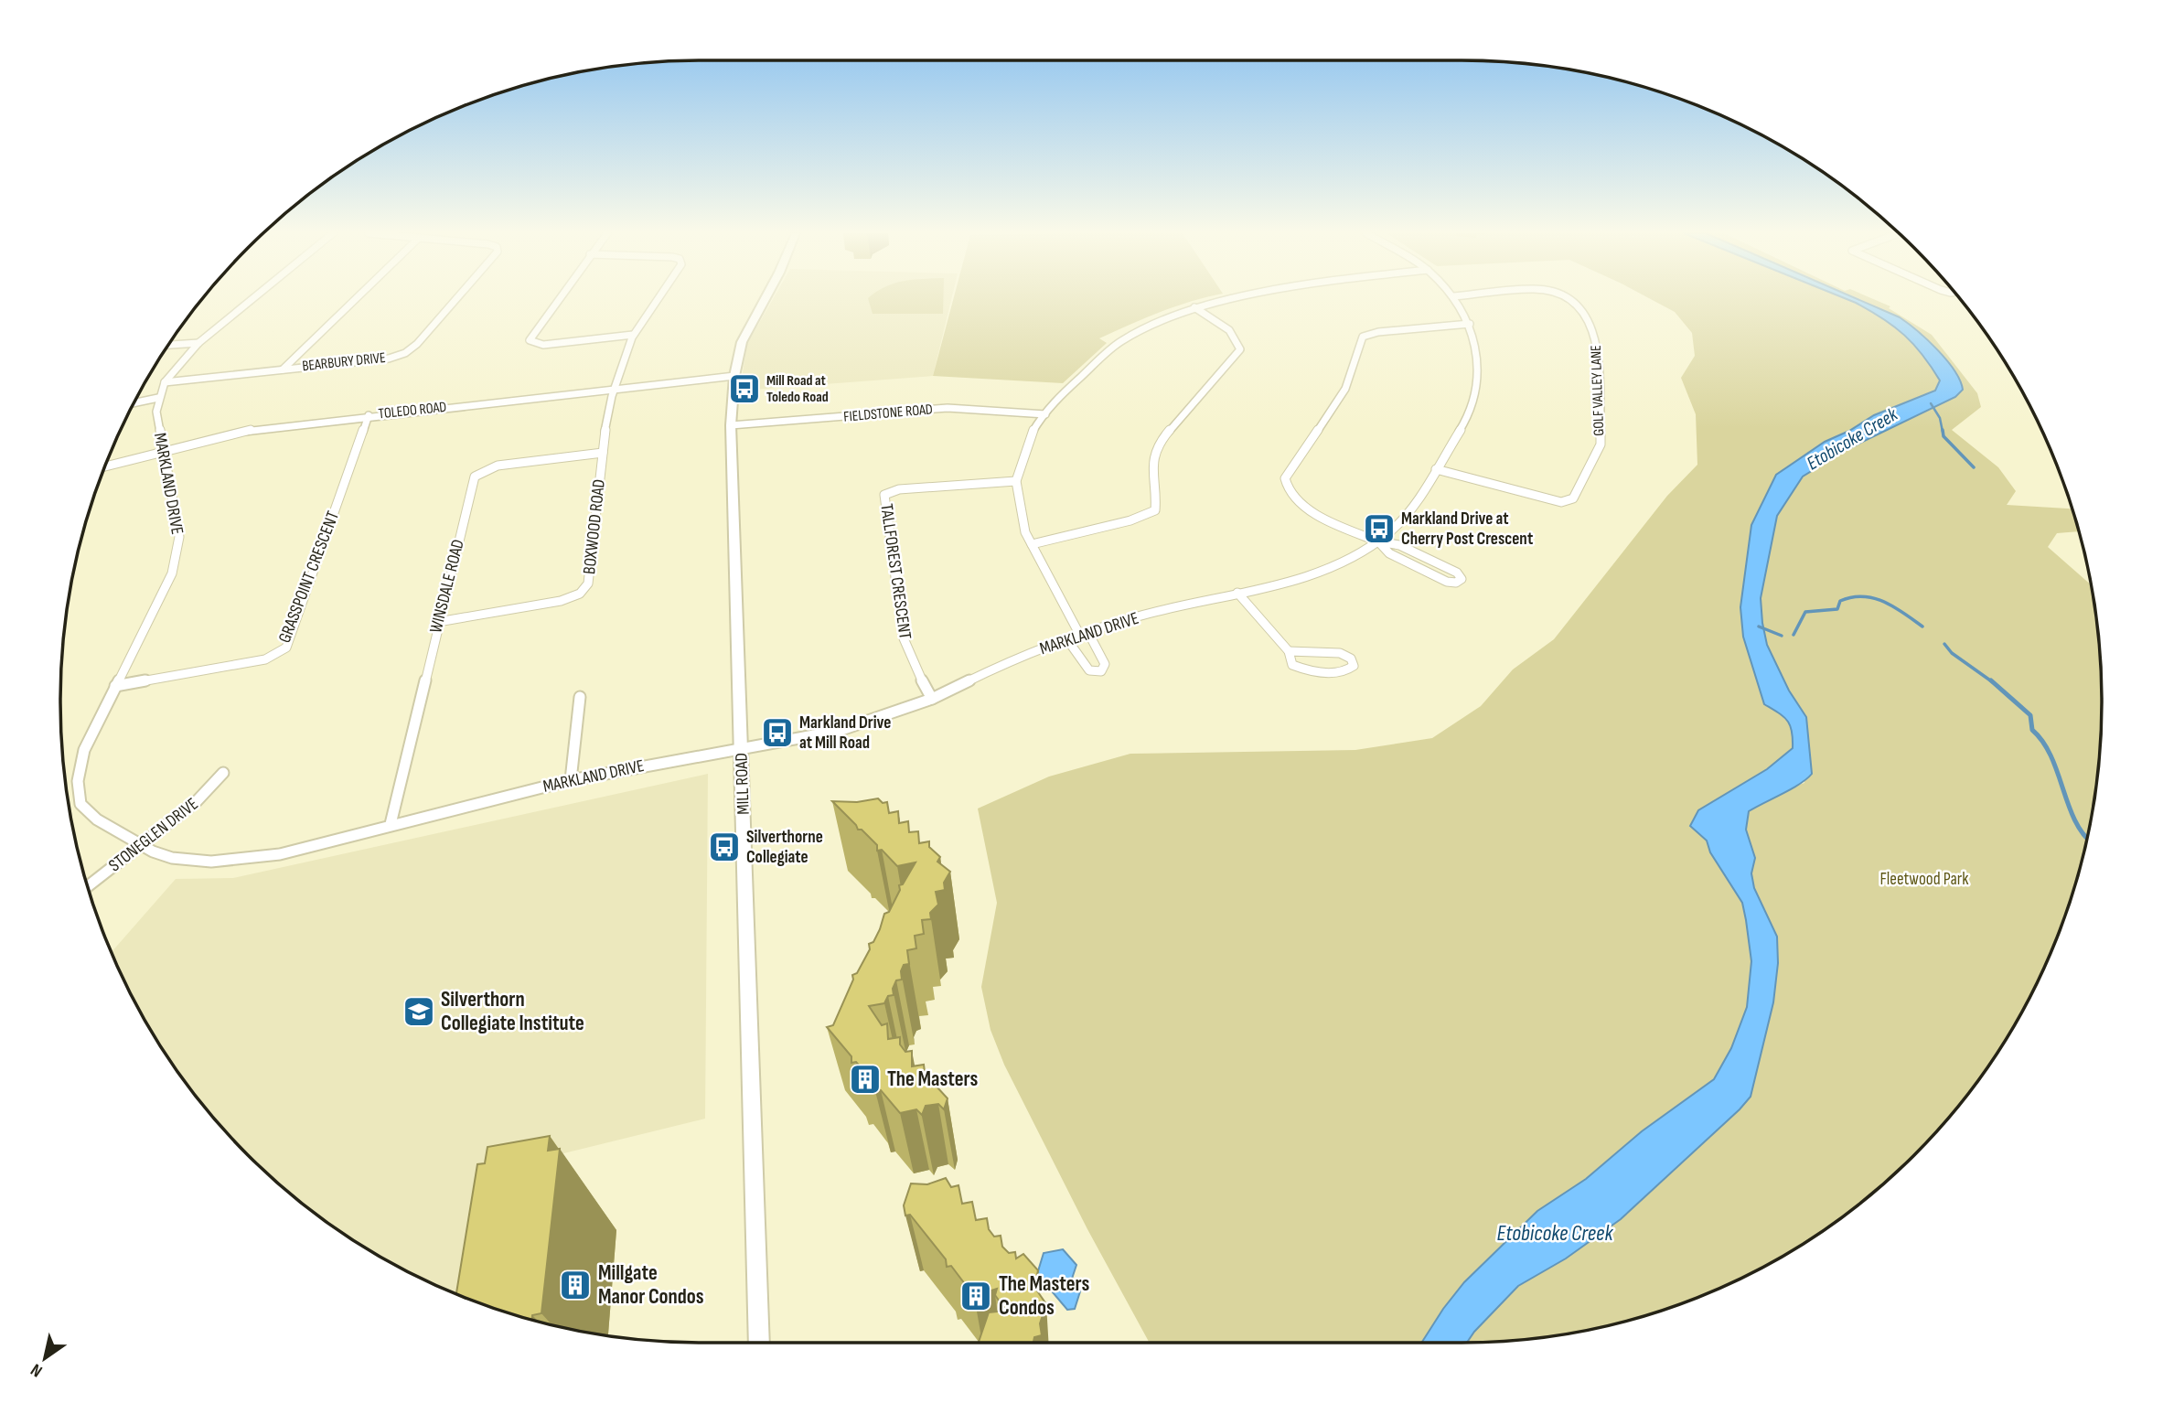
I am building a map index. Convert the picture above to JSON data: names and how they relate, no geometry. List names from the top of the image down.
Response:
{
  "streets": {
    "street": [
      "BEARBURY DRIVE",
      "GOLF VALLEY LANE",
      "TOLEDO ROAD",
      "FIELDSTONE ROAD",
      "MARKLAND DRIVE",
      "BOXWOOD ROAD",
      "TALLFOREST CRESCENT",
      "GRASSPOINT CRESCENT",
      "WINSDALE ROAD",
      "MILL ROAD",
      "STONEGLEN DRIVE"
    ]
  },
  "crossings": [
    ["BEARBURY DRIVE", "MARKLAND DRIVE"],
    ["GOLF VALLEY LANE", "MARKLAND DRIVE"],
    ["TOLEDO ROAD", "MARKLAND DRIVE"],
    ["TOLEDO ROAD", "BOXWOOD ROAD"],
    ["TOLEDO ROAD", "GRASSPOINT CRESCENT"],
    ["TOLEDO ROAD", "MILL ROAD"],
    ["FIELDSTONE ROAD", "MILL ROAD"],
    ["MARKLAND DRIVE", "TALLFOREST CRESCENT"],
    ["MARKLAND DRIVE", "GRASSPOINT CRESCENT"],
    ["MARKLAND DRIVE", "WINSDALE ROAD"],
    ["MARKLAND DRIVE", "MILL ROAD"],
    ["MARKLAND DRIVE", "STONEGLEN DRIVE"],
    ["BOXWOOD ROAD", "WINSDALE ROAD"]
  ],
  "water": ["Etobicoke Creek"],
  "parks": ["Fleetwood Park"],
  "places": {
    "bus stop": [
      "Mill Road at Toledo Road",
      "Markland Drive at Cherry Post Crescent",
      "Markland Drive at Mill Road",
      "Silverthorne Collegiate"
    ],
    "school or university": ["Silverthorn Collegiate Institute"],
    "building": ["The Masters", "Millgate Manor Condos", "The Masters Condos"]
  },
  "north": "bottom left"
}
